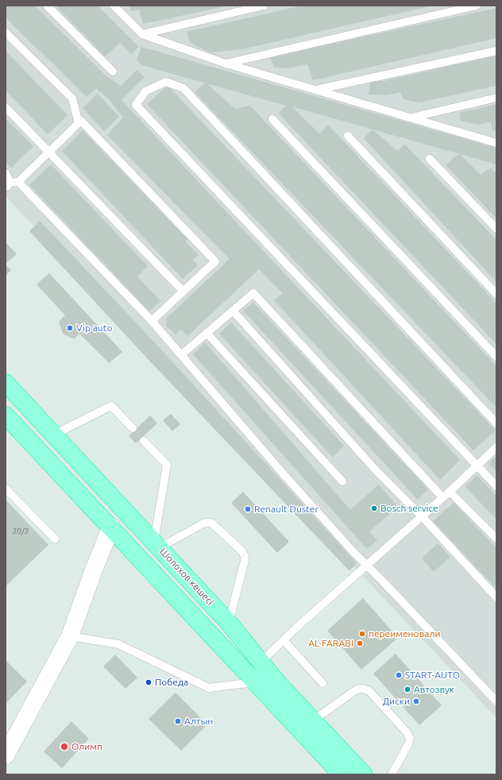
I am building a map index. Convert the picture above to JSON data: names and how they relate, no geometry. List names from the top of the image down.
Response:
{
  "streets": {
    "highway": ["Шолохов көшесі"]
  },
  "places": [
    "Vip auto",
    "Bosch service",
    "Renault Duster",
    "переименовали",
    "AL-FARABI",
    "START-AUTO",
    "Победа",
    "Автозвук",
    "Диски",
    "Алтын",
    "Олимп"
  ],
  "house_numbers": ["20/2"]
}
